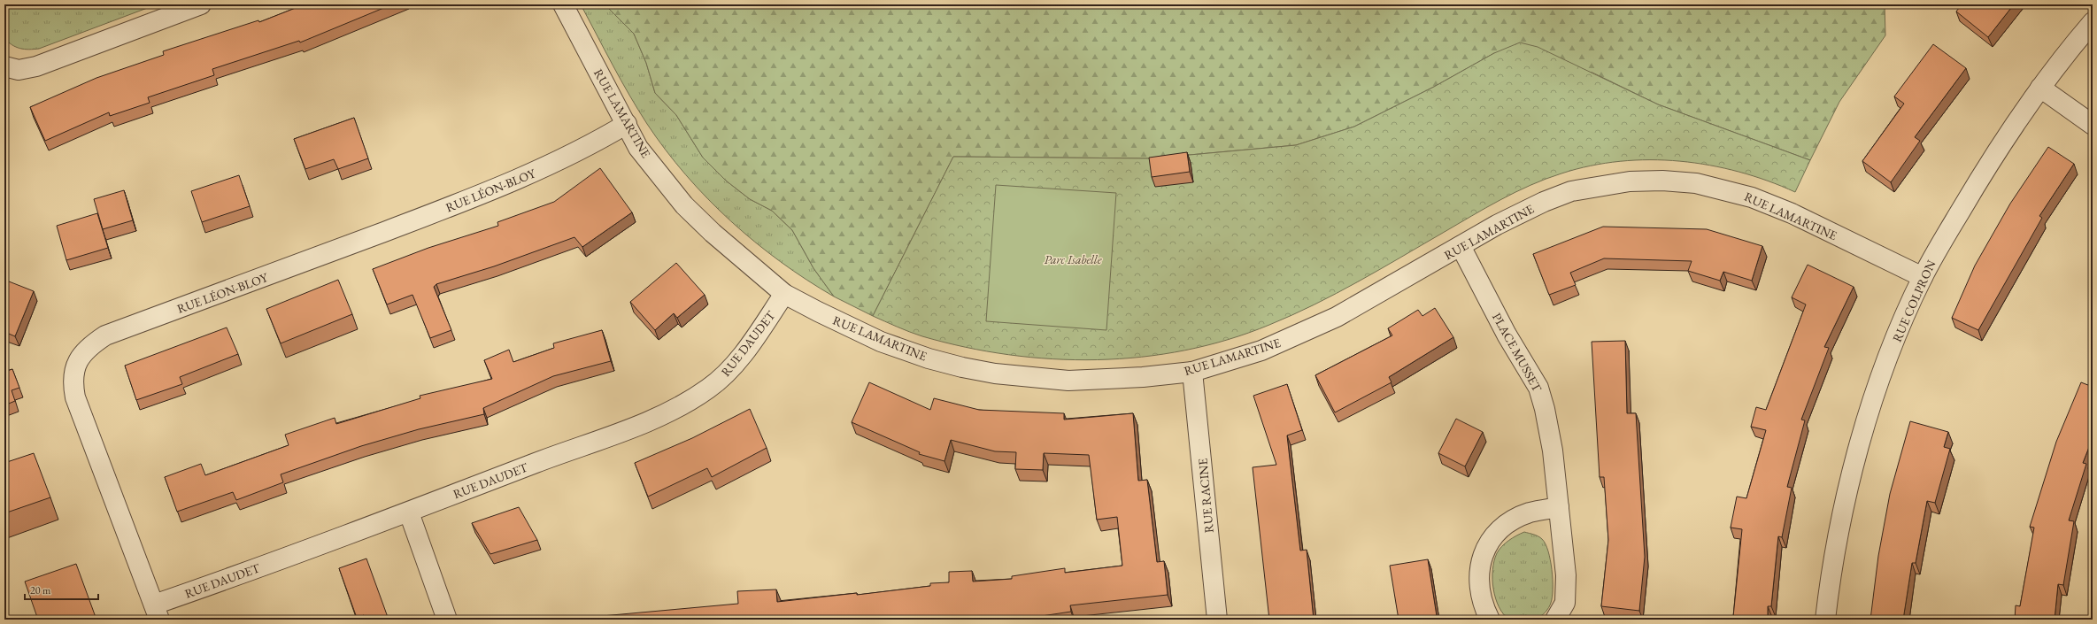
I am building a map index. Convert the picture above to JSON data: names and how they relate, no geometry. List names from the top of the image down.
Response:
{
  "streets": {
    "street": [
      "RUE LAMARTINE",
      "RUE LÉON-BLOY",
      "RUE COLPRON",
      "RUE DAUDET",
      "PLACE MUSSET",
      "RUE RACINE"
    ]
  },
  "crossings": [
    ["RUE LAMARTINE", "RUE LÉON-BLOY"],
    ["RUE LAMARTINE", "RUE COLPRON"],
    ["RUE LAMARTINE", "RUE DAUDET"],
    ["RUE LAMARTINE", "PLACE MUSSET"],
    ["RUE LAMARTINE", "RUE RACINE"],
    ["RUE LÉON-BLOY", "RUE DAUDET"]
  ],
  "parks": ["Parc Isabelle"],
  "scale_bar": "20 m"
}
